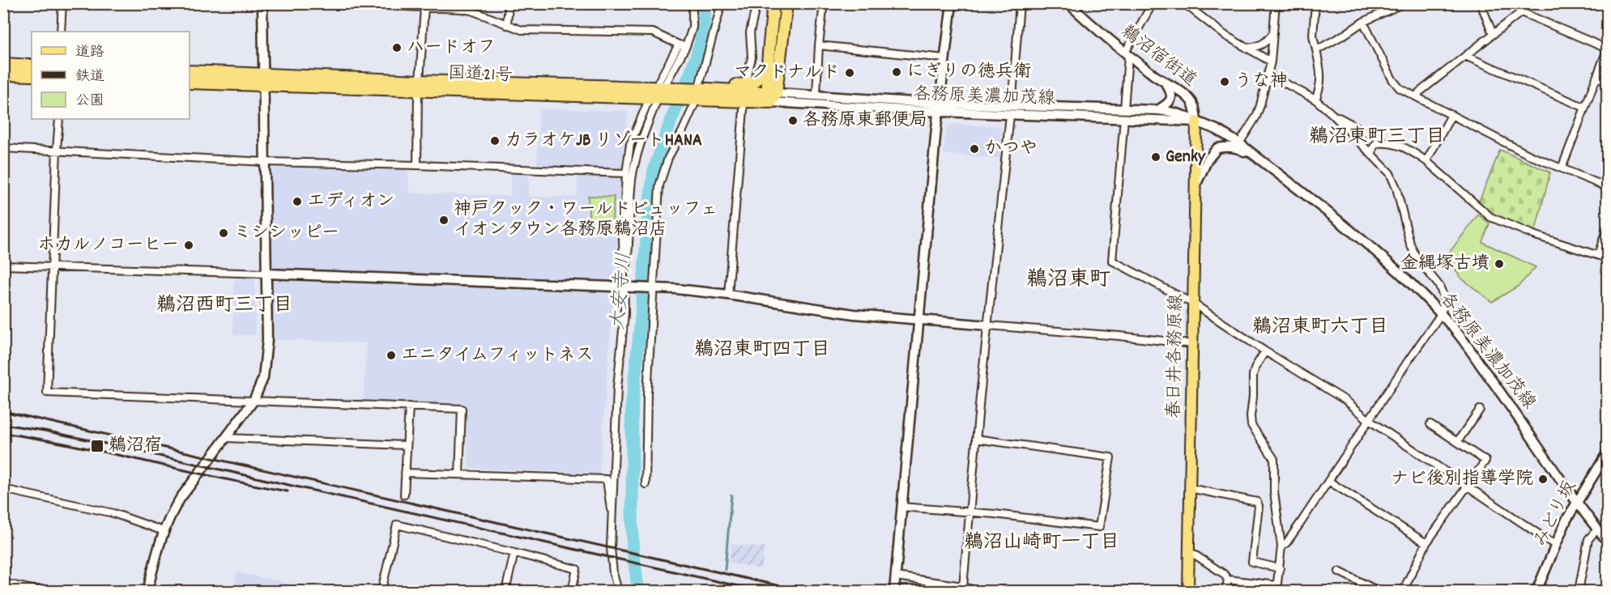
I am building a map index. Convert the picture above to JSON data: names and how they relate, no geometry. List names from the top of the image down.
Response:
{
  "streets": {
    "highway": ["国道21号"],
    "main road": ["春日井各務原線"],
    "street": ["鵜沼宿街道", "各務原美濃加茂線", "みどり坂"]
  },
  "crossings": [
    ["鵜沼宿街道", "各務原美濃加茂線"],
    ["鵜沼宿街道", "春日井各務原線"],
    ["国道21号", "各務原美濃加茂線"],
    ["各務原美濃加茂線", "春日井各務原線"],
    ["各務原美濃加茂線", "みどり坂"]
  ],
  "districts": [
    "鵜沼東町三丁目",
    "鵜沼東町",
    "鵜沼西町三丁目",
    "鵜沼東町六丁目",
    "鵜沼東町四丁目",
    "鵜沼山崎町一丁目"
  ],
  "water": ["大安寺川"],
  "places": {
    "other": [
      "ハードオフ",
      "にぎりの徳兵衛",
      "マクドナルド",
      "うな神",
      "各務原東郵便局",
      "カラオケJB リゾートHANA",
      "かつや",
      "Genky",
      "エディオン",
      "神戸クック・ワールドビュッフェ イオンタウン各務原鵜沼店",
      "ミシシッピー",
      "ホカルノコーヒー",
      "金縄塚古墳",
      "エニタイムフィットネス",
      "ナビ後別指導学院"
    ],
    "transit": ["鵜沼宿"]
  },
  "legend": ["道路", "鉄道", "公園"]
}
